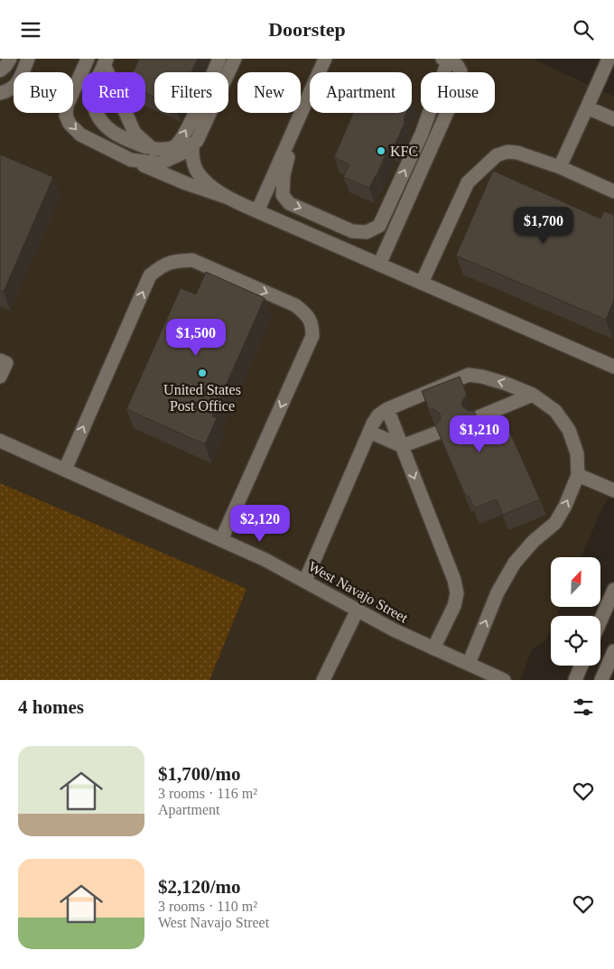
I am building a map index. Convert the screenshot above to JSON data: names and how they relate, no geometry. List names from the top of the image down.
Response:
{
  "streets": {
    "street": ["West Navajo Street"]
  },
  "places": ["KFC", "United States Post Office"],
  "north": "top right",
  "page": {
    "header": "Doorstep",
    "chip": [
      "Buy",
      "Rent",
      "Filters",
      "New",
      "Apartment",
      "House"
    ],
    "price": [
      "$1,700",
      "$1,500",
      "$1,210",
      "$2,120"
    ],
    "heading": "4 homes",
    "list": [
      {
        "name": "$1,700/mo",
        "note": "3 rooms · 116 m² · Apartment"
      },
      {
        "name": "$2,120/mo",
        "note": "3 rooms · 110 m² · West Navajo Street"
      }
    ]
  }
}
